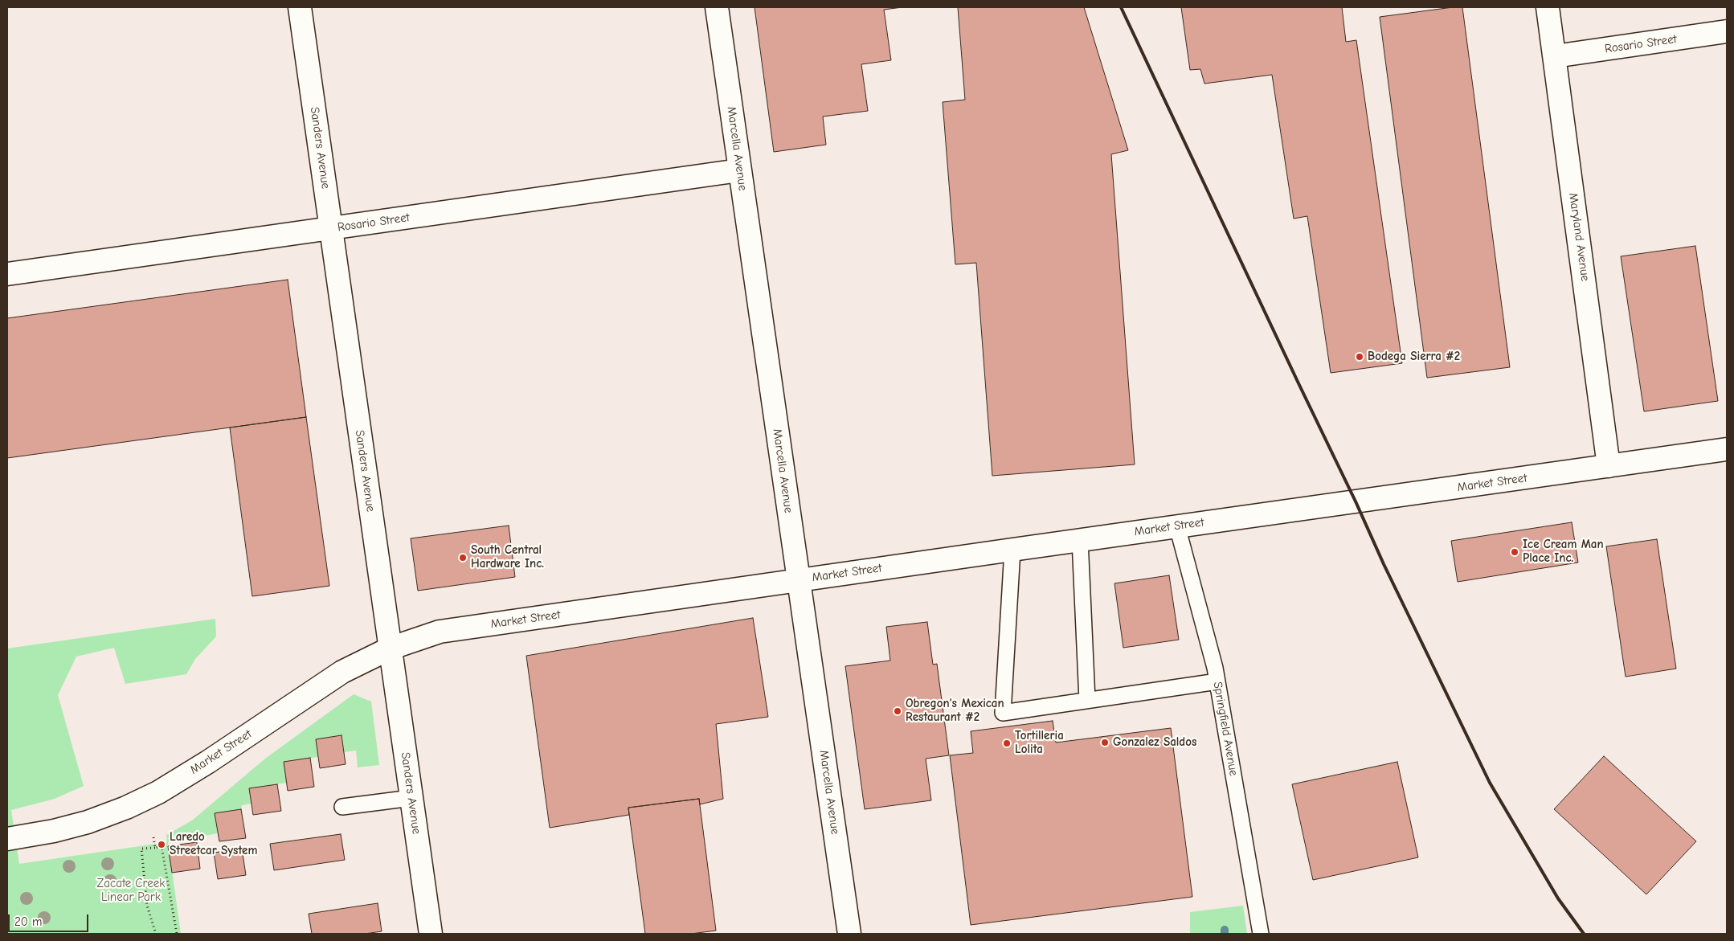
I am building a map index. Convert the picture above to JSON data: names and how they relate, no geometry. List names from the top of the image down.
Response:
{
  "streets": {
    "street": [
      "Rosario Street",
      "Sanders Avenue",
      "Marcella Avenue",
      "Maryland Avenue",
      "Market Street"
    ],
    "lane": ["Springfield Avenue"]
  },
  "crossings": [
    ["Rosario Street", "Sanders Avenue"],
    ["Rosario Street", "Marcella Avenue"],
    ["Rosario Street", "Maryland Avenue"],
    ["Sanders Avenue", "Market Street"],
    ["Marcella Avenue", "Market Street"],
    ["Maryland Avenue", "Market Street"],
    ["Market Street", "Springfield Avenue"]
  ],
  "parks": ["Zacate Creek Linear Park"],
  "places": [
    "Bodega Sierra #2",
    "Ice Cream Man Place Inc.",
    "South Central Hardware Inc.",
    "Obregon's Mexican Restaurant #2",
    "Gonzalez Saldos",
    "Tortilleria Lolita",
    "Laredo Streetcar System"
  ],
  "scale_bar": "20 m"
}
